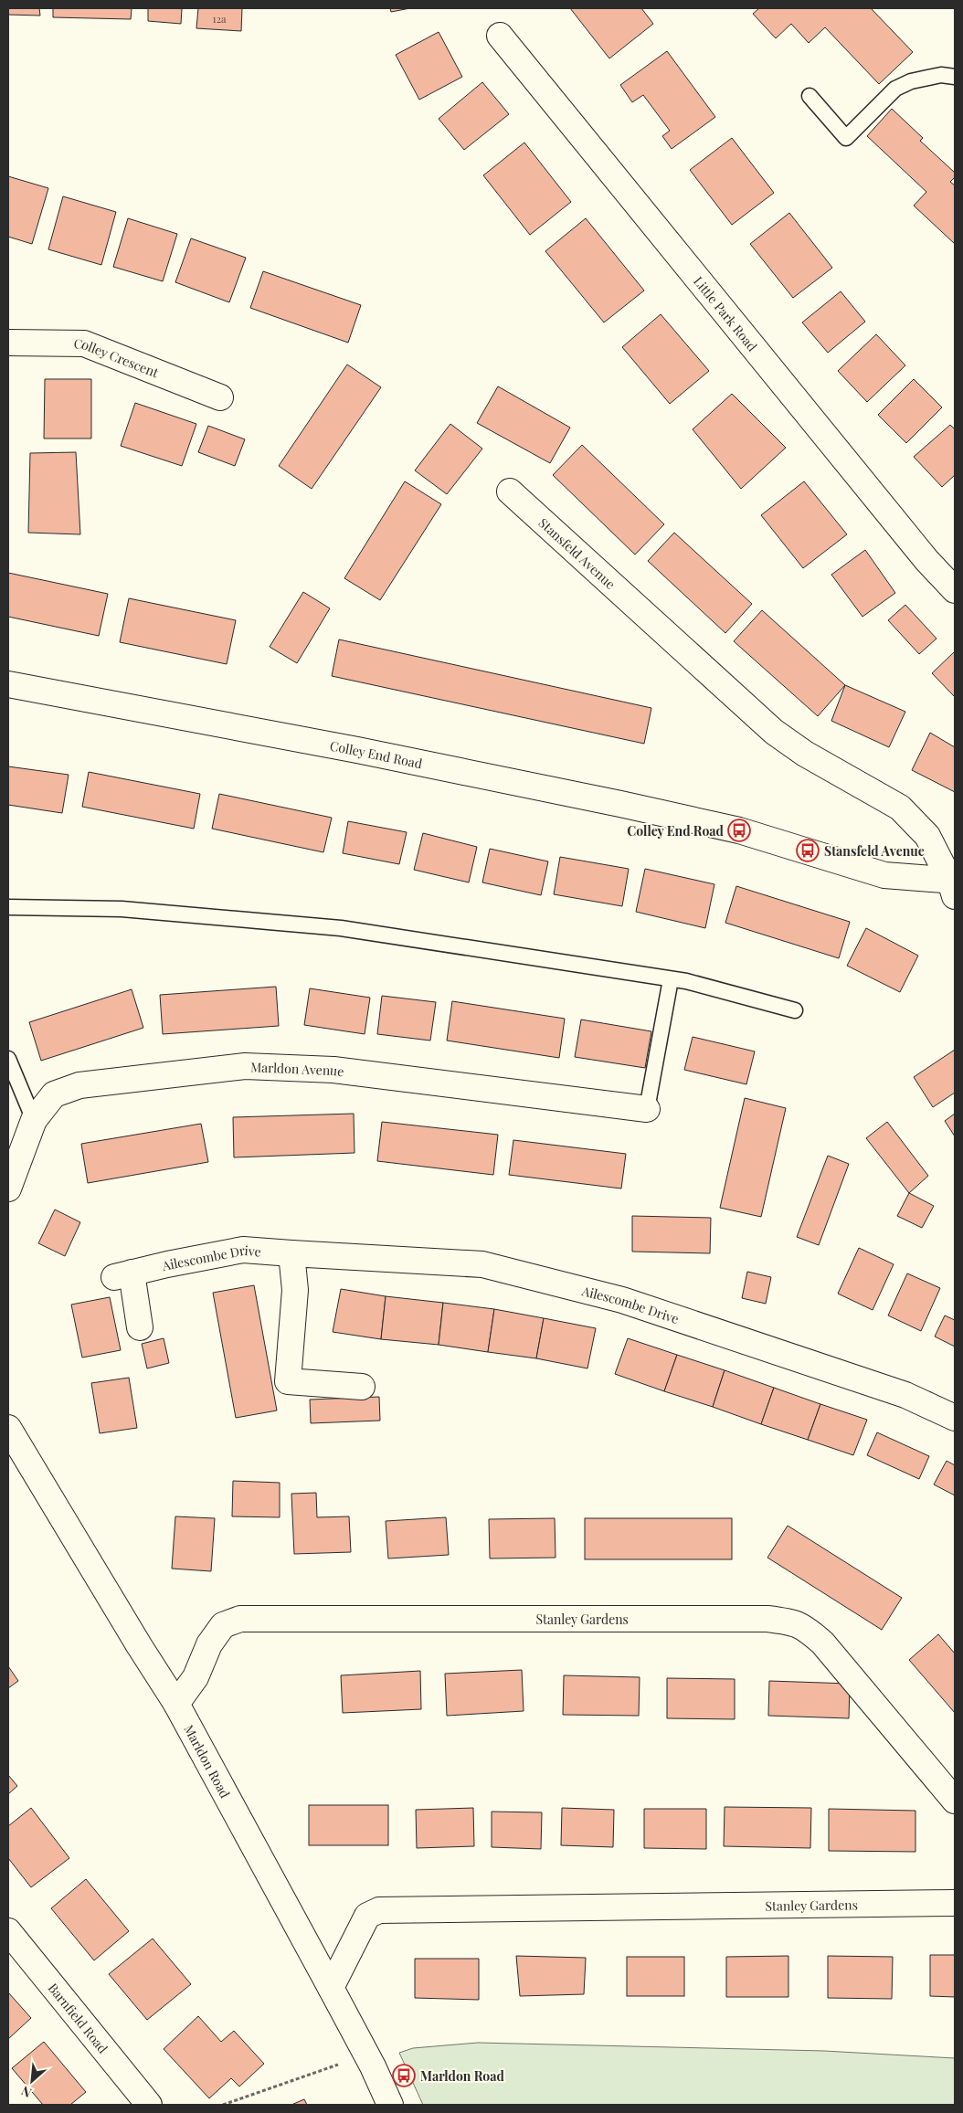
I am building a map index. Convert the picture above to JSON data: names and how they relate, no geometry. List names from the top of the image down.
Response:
{
  "streets": {
    "street": [
      "Little Park Road",
      "Colley Crescent",
      "Stansfeld Avenue",
      "Colley End Road",
      "Marldon Avenue",
      "Ailescombe Drive",
      "Stanley Gardens",
      "Marldon Road",
      "Barnfield Road"
    ]
  },
  "crossings": [
    ["Stansfeld Avenue", "Colley End Road"],
    ["Stanley Gardens", "Marldon Road"]
  ],
  "places": {
    "bus stop": ["Colley End Road", "Stansfeld Avenue", "Marldon Road"]
  },
  "house_numbers": ["12a"],
  "north": "bottom left"
}
